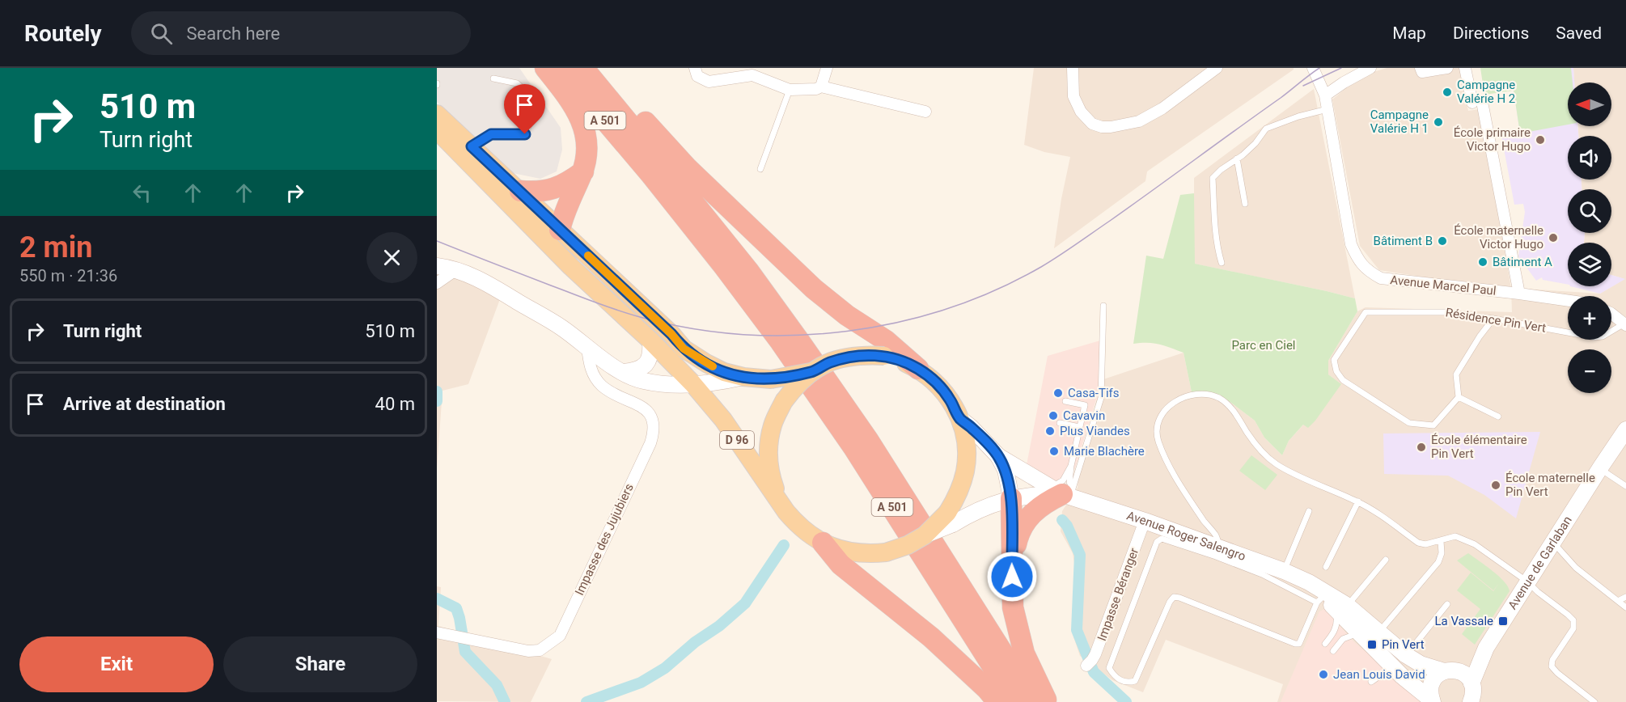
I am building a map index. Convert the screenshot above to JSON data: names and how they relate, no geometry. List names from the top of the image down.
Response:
{
  "streets": {
    "highway": ["A 501"],
    "main road": ["D 96", "Avenue Roger Salengro", "Avenue de Garlaban"],
    "street": ["Avenue Marcel Paul", "Impasse des Jujubiers", "Impasse Béranger"],
    "lane": ["Résidence Pin Vert"]
  },
  "crossings": [
    ["Avenue Roger Salengro", "Avenue de Garlaban"],
    ["Avenue Roger Salengro", "Impasse Béranger"]
  ],
  "parks": ["Parc en Ciel"],
  "places": {
    "other": [
      "Campagne Valérie H 2",
      "Campagne Valérie H 1",
      "École primaire Victor Hugo",
      "École maternelle Victor Hugo",
      "Bâtiment B",
      "Bâtiment A",
      "Casa-Tifs",
      "Cavavin",
      "Plus Viandes",
      "École élémentaire Pin Vert",
      "Marie Blachère",
      "École maternelle Pin Vert",
      "Jean Louis David"
    ],
    "transit": ["La Vassale", "Pin Vert"]
  },
  "north": "left",
  "page": {
    "header": "Routely",
    "search": "Search here",
    "nav": ["Map", "Directions", "Saved"],
    "turn": ["510 m", "Turn right"],
    "map_buttons": ["+", "−"],
    "heading": ["2 min", "550 m · 21:36"],
    "list": [
      {
        "name": "Turn right",
        "value": "510 m"
      },
      {
        "name": "Arrive at destination",
        "value": "40 m"
      }
    ],
    "buttons": ["Exit", "Share"]
  }
}
